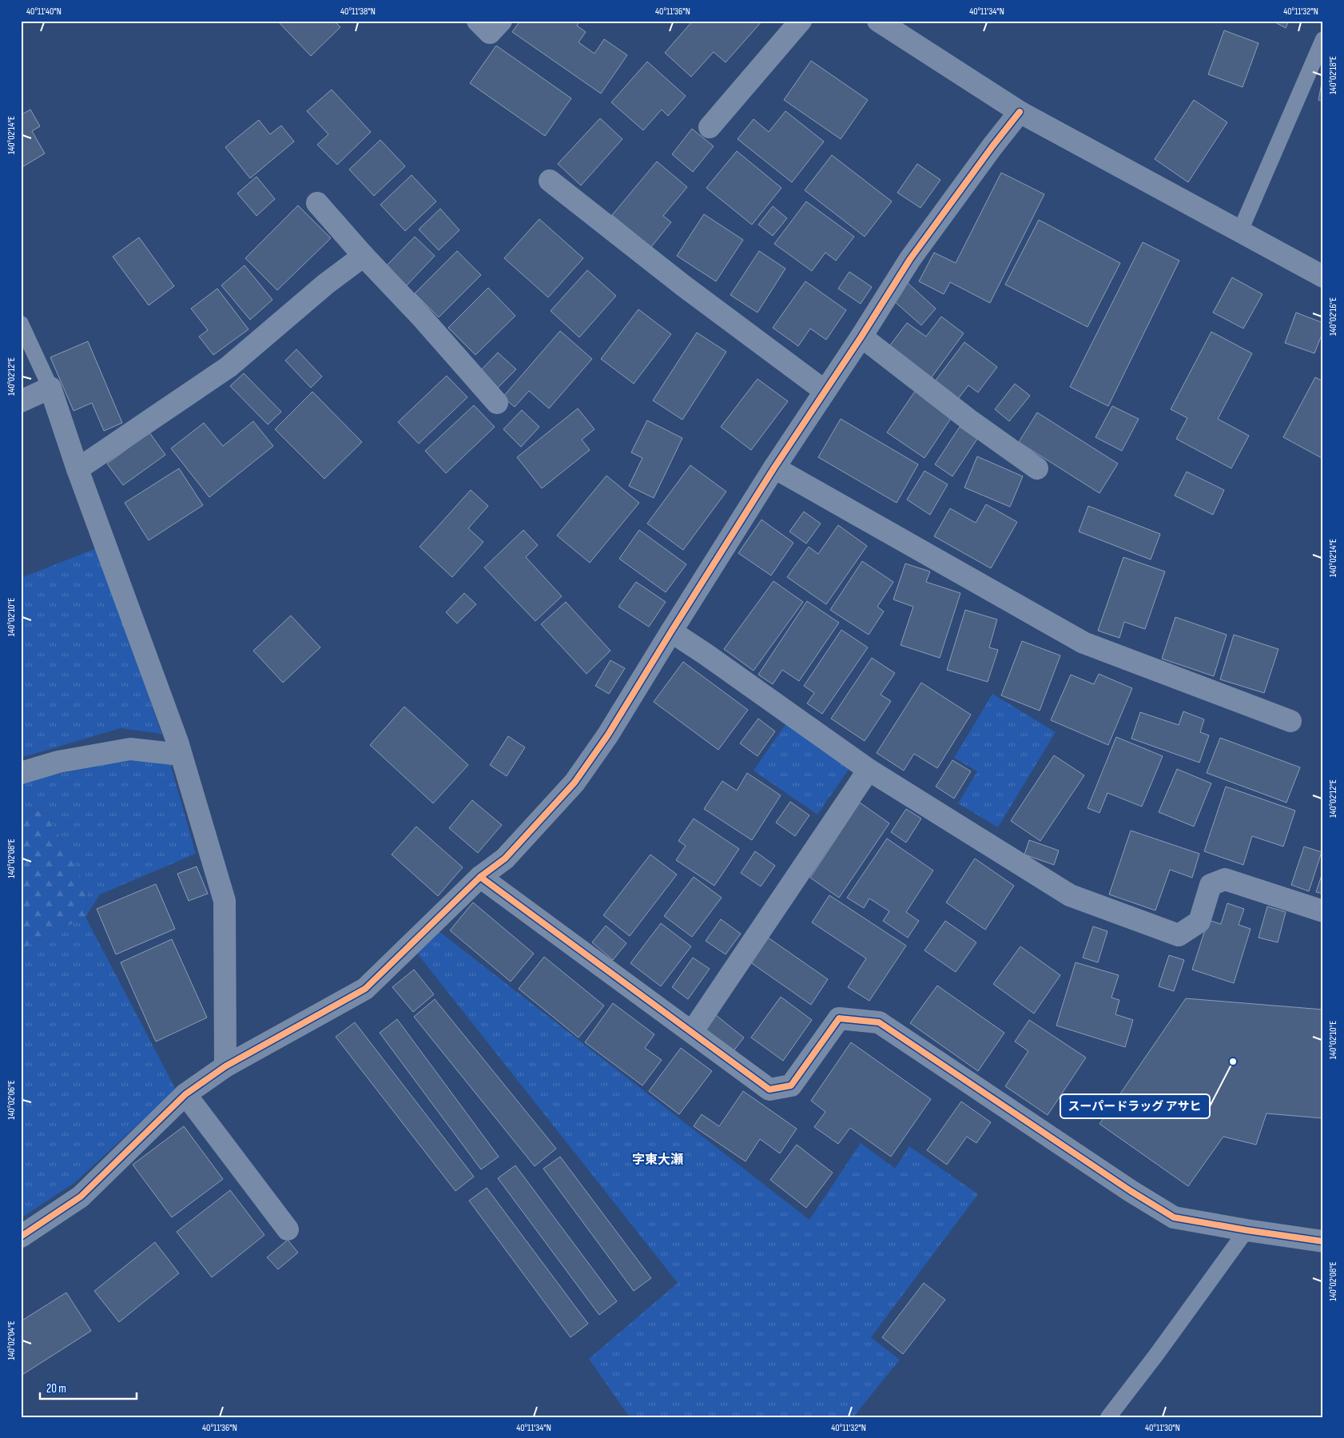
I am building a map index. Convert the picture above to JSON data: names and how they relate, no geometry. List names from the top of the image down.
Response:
{
  "districts": ["字東大瀬"],
  "places": ["スーパードラッグ アサヒ"],
  "scale_bar": "20 m",
  "coordinates": [
    "40°11'40\"N",
    "40°11'38\"N",
    "40°11'36\"N",
    "40°11'34\"N",
    "40°11'32\"N",
    "140°02'18\"E",
    "140°02'14\"E",
    "140°02'16\"E",
    "140°02'12\"E",
    "140°02'10\"E",
    "140°02'08\"E",
    "140°02'06\"E",
    "140°02'04\"E",
    "40°11'30\"N"
  ]
}
